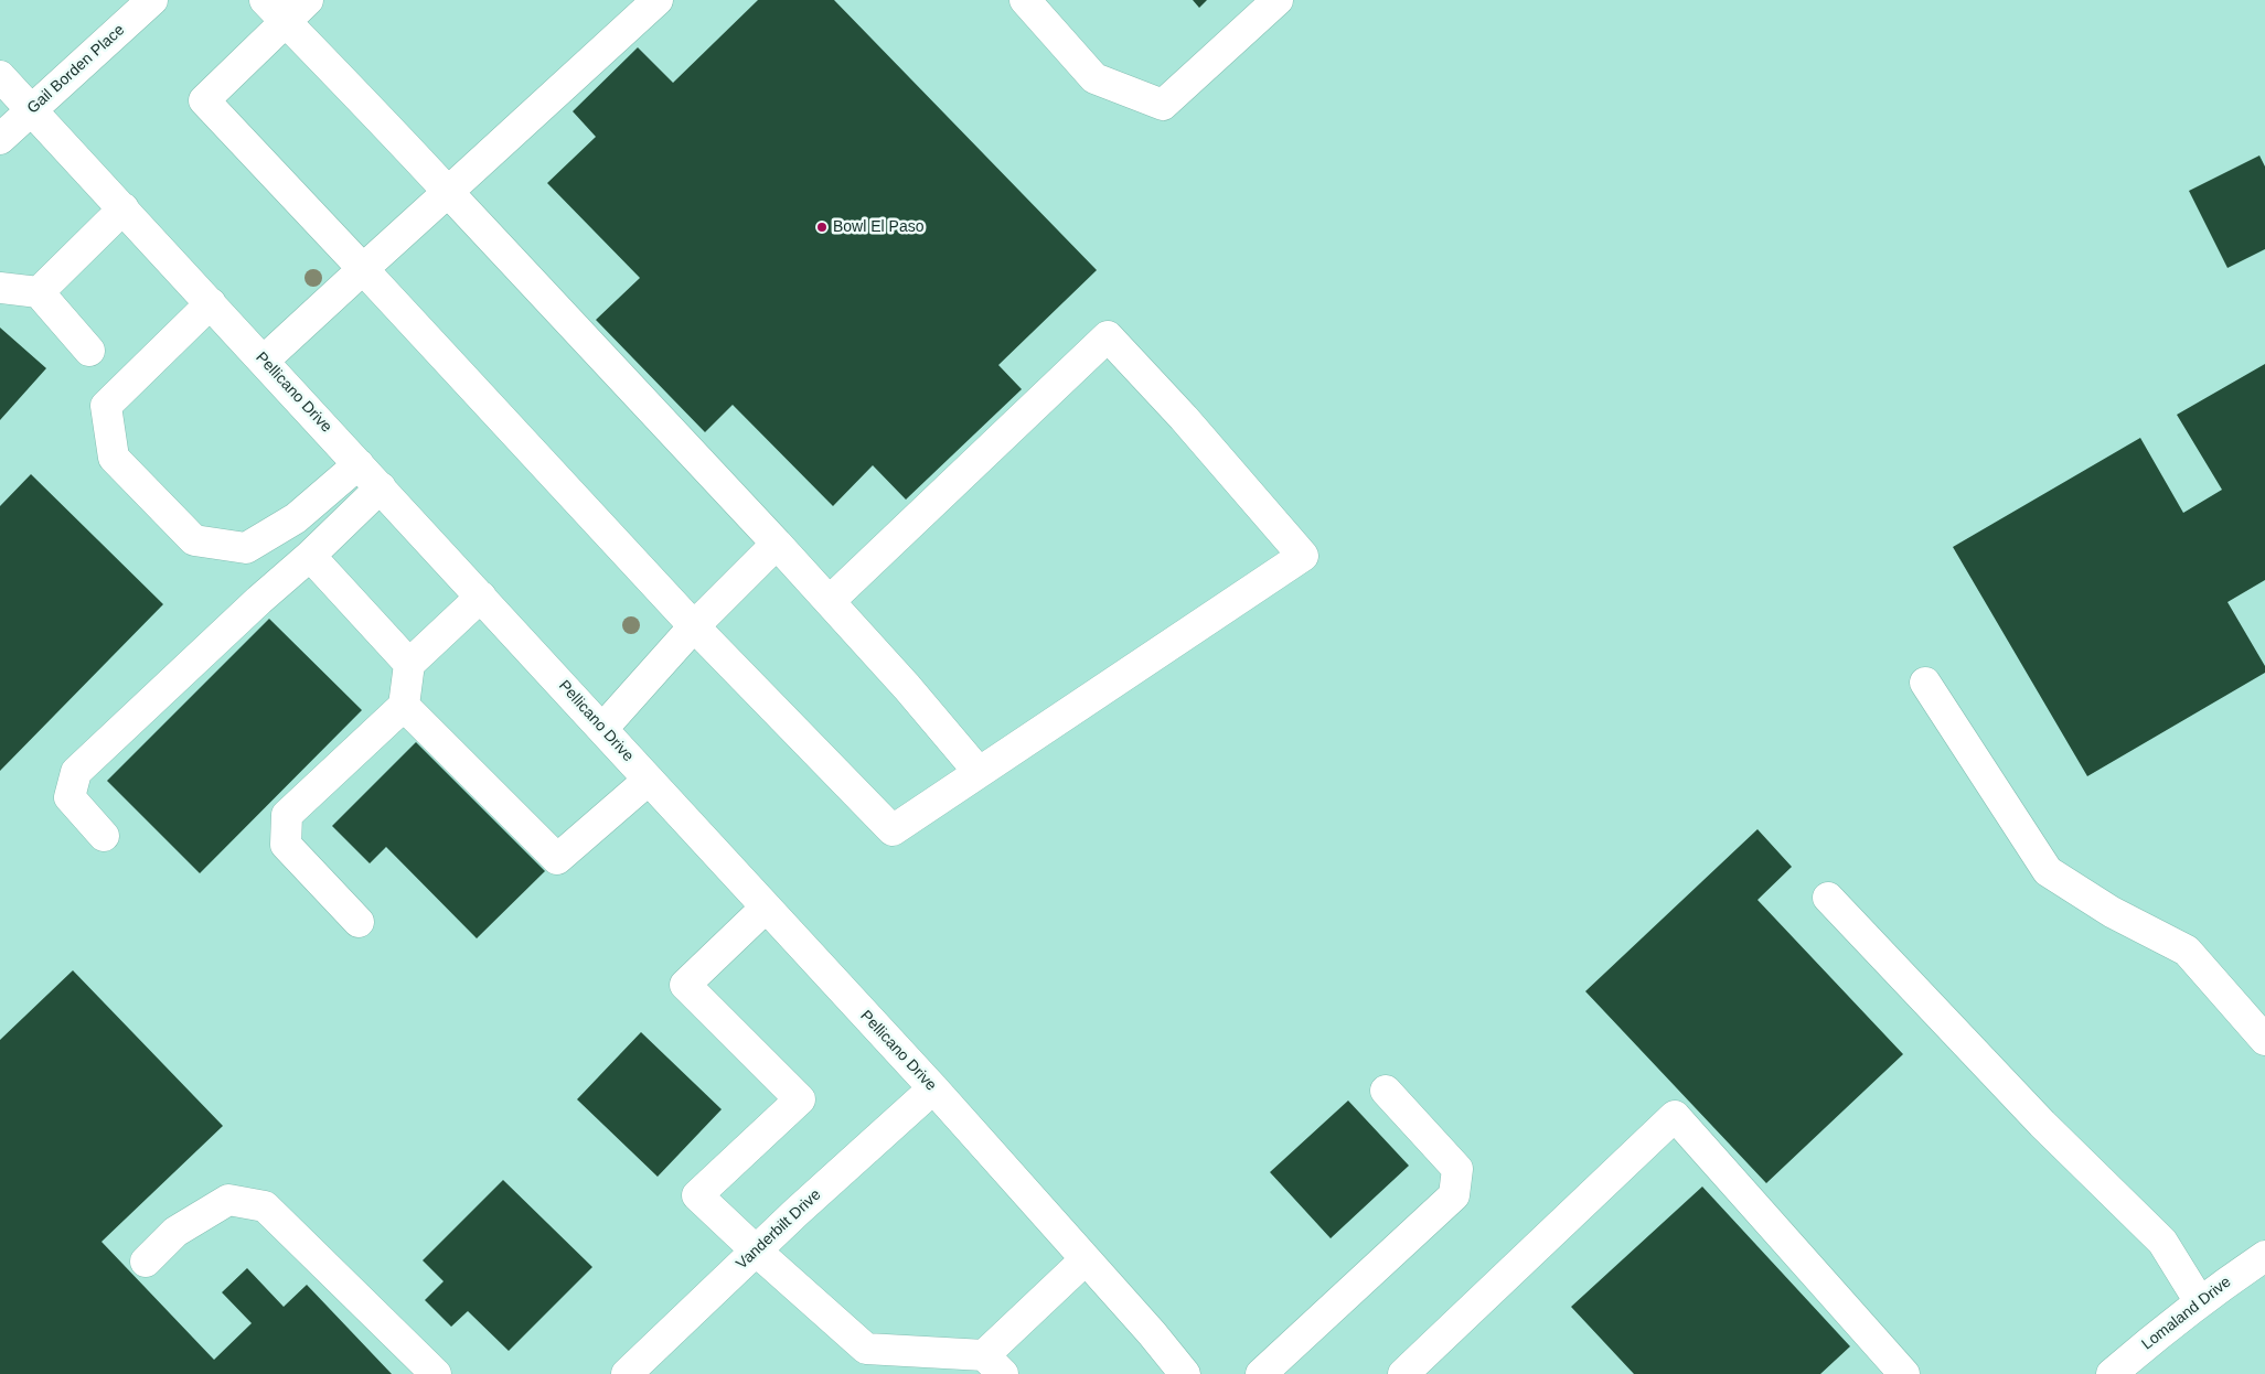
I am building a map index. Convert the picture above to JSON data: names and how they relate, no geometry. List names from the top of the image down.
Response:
{
  "streets": {
    "street": [
      "Gail Borden Place",
      "Pellicano Drive",
      "Vanderbilt Drive",
      "Lomaland Drive"
    ]
  },
  "crossings": [
    ["Gail Borden Place", "Pellicano Drive"],
    ["Pellicano Drive", "Vanderbilt Drive"]
  ],
  "places": ["Bowl El Paso"]
}
